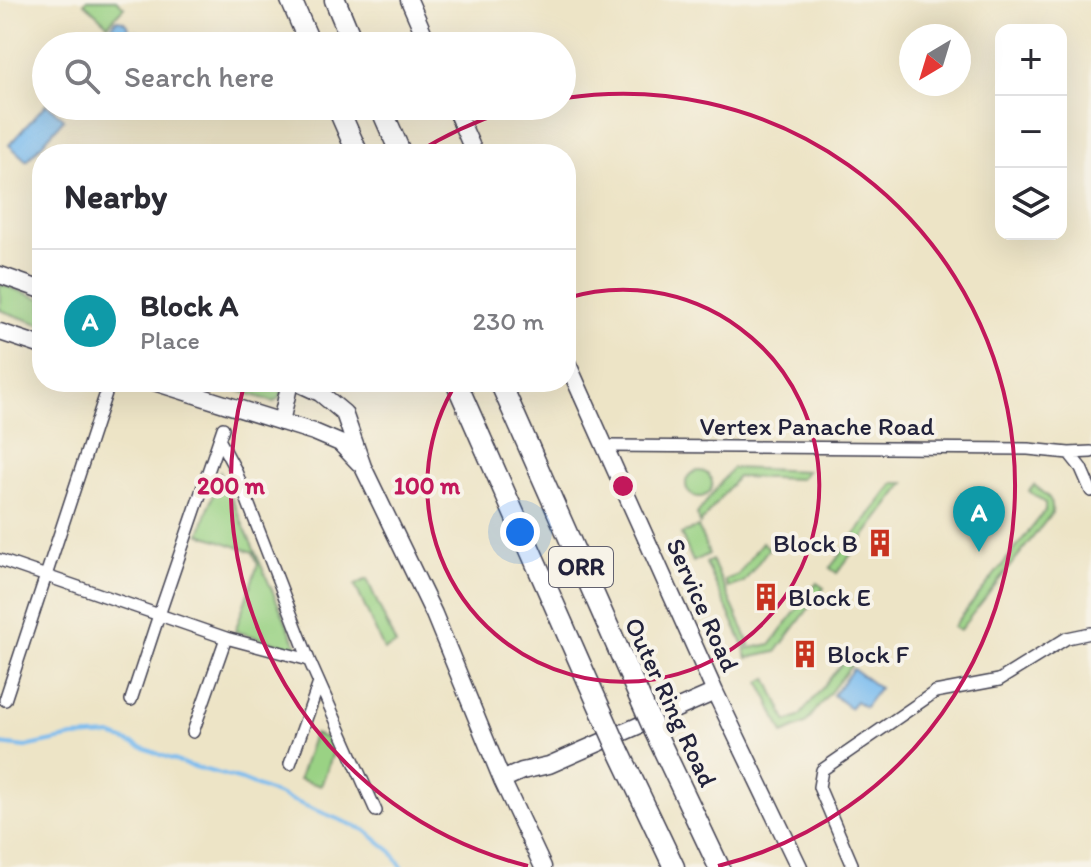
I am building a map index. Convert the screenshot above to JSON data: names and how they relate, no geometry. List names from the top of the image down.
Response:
{
  "streets": {
    "highway": ["ORR", "Outer Ring Road"],
    "main road": ["Service Road"],
    "street": ["Vertex Panache Road"]
  },
  "crossings": [
    ["Vertex Panache Road", "Service Road"]
  ],
  "places": {
    "building": ["Block B", "Block E", "Block F"]
  },
  "north": "bottom left",
  "page": {
    "map_buttons": ["+", "−"],
    "search": "Search here",
    "heading": "Nearby",
    "list": [
      {
        "mark": "A",
        "name": "Block A",
        "note": "Place",
        "value": "230 m"
      }
    ],
    "pins": "A"
  },
  "rings": ["100 m", "200 m"]
}
